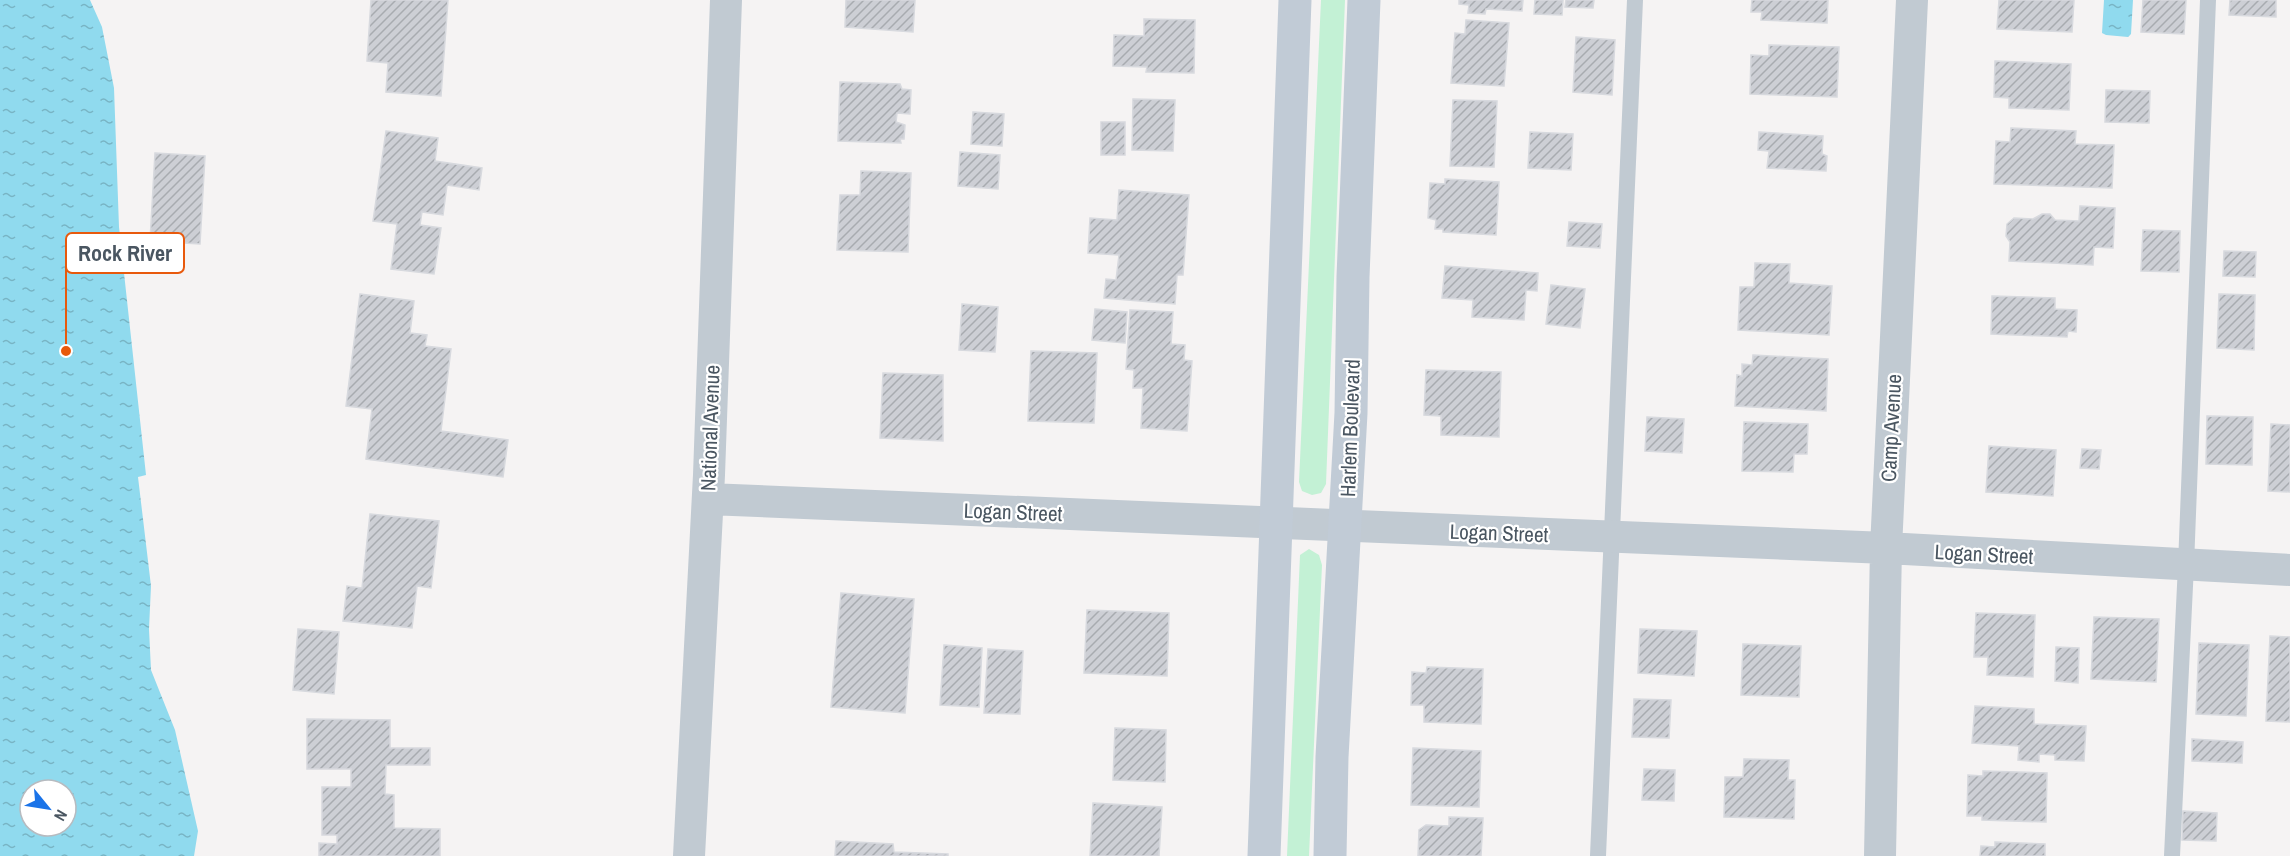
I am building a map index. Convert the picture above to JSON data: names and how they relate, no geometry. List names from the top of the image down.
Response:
{
  "streets": {
    "street": [
      "National Avenue",
      "Harlem Boulevard",
      "Camp Avenue",
      "Logan Street"
    ]
  },
  "crossings": [
    ["National Avenue", "Logan Street"],
    ["Harlem Boulevard", "Logan Street"],
    ["Camp Avenue", "Logan Street"]
  ],
  "places": ["Rock River"],
  "north": "bottom right"
}
